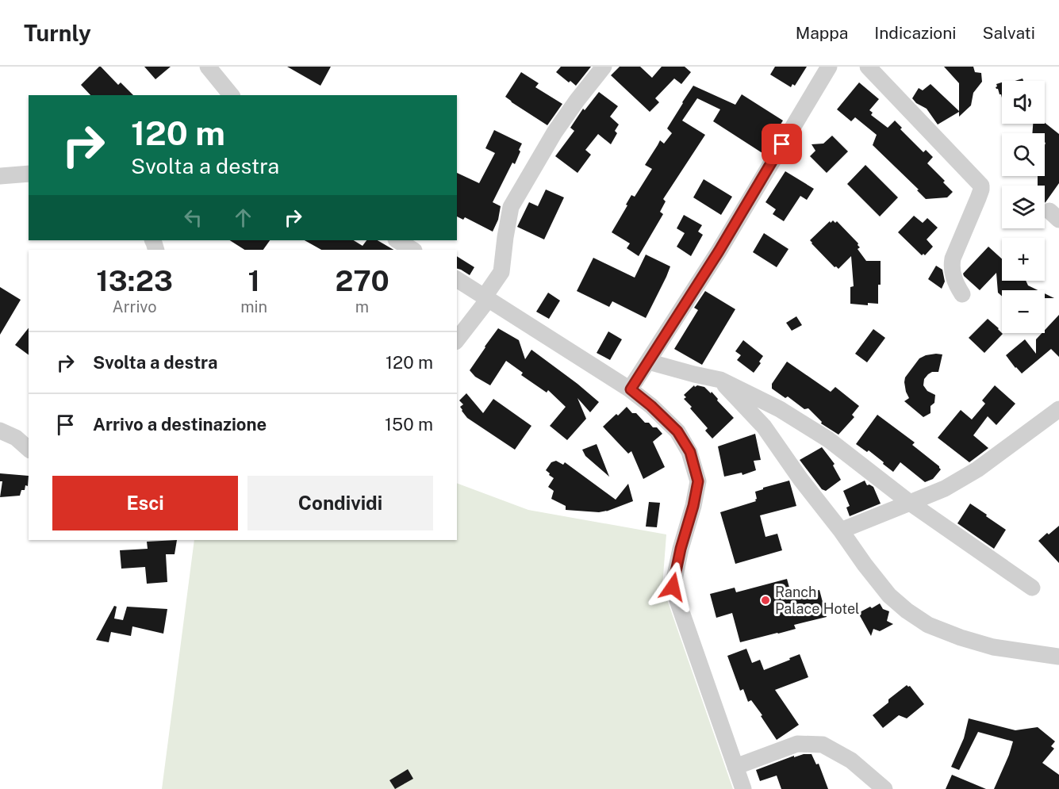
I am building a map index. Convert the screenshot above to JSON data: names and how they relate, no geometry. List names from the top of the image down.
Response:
{
  "places": ["Ranch Palace Hotel"],
  "page": {
    "header": "Turnly",
    "nav": ["Mappa", "Indicazioni", "Salvati"],
    "map_buttons": ["+", "−"],
    "turn": ["120 m", "Svolta a destra"],
    "eta": [
      "13:23",
      "Arrivo",
      "1",
      "min",
      "270",
      "m"
    ],
    "list": [
      {
        "name": "Svolta a destra",
        "value": "120 m"
      },
      {
        "name": "Arrivo a destinazione",
        "value": "150 m"
      }
    ],
    "buttons": ["Esci", "Condividi"]
  }
}
